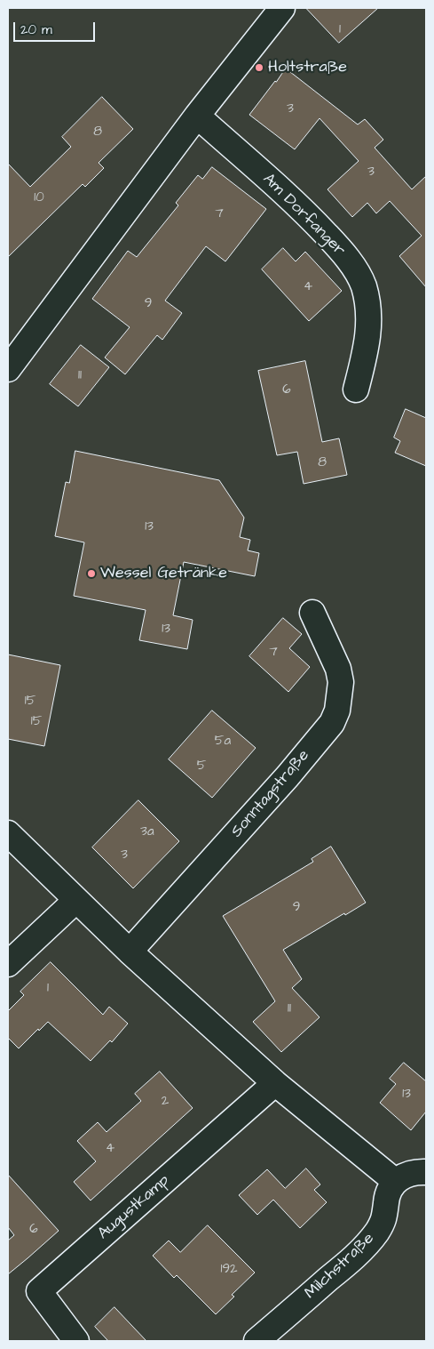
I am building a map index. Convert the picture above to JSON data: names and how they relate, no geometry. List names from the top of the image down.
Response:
{
  "streets": {
    "street": [
      "Am Dorfanger",
      "Sonntagstraße",
      "Augustkamp",
      "Milchstraße"
    ]
  },
  "places": ["Holtstraße", "Wessel Getränke"],
  "house_numbers": [
    "1",
    "3",
    "8",
    "3",
    "10",
    "7",
    "4",
    "9",
    "11",
    "6",
    "8",
    "13",
    "13",
    "7",
    "15",
    "15",
    "5a",
    "5",
    "3a",
    "3",
    "9",
    "1",
    "11",
    "13",
    "2",
    "4",
    "6",
    "192"
  ],
  "scale_bar": "20 m"
}
